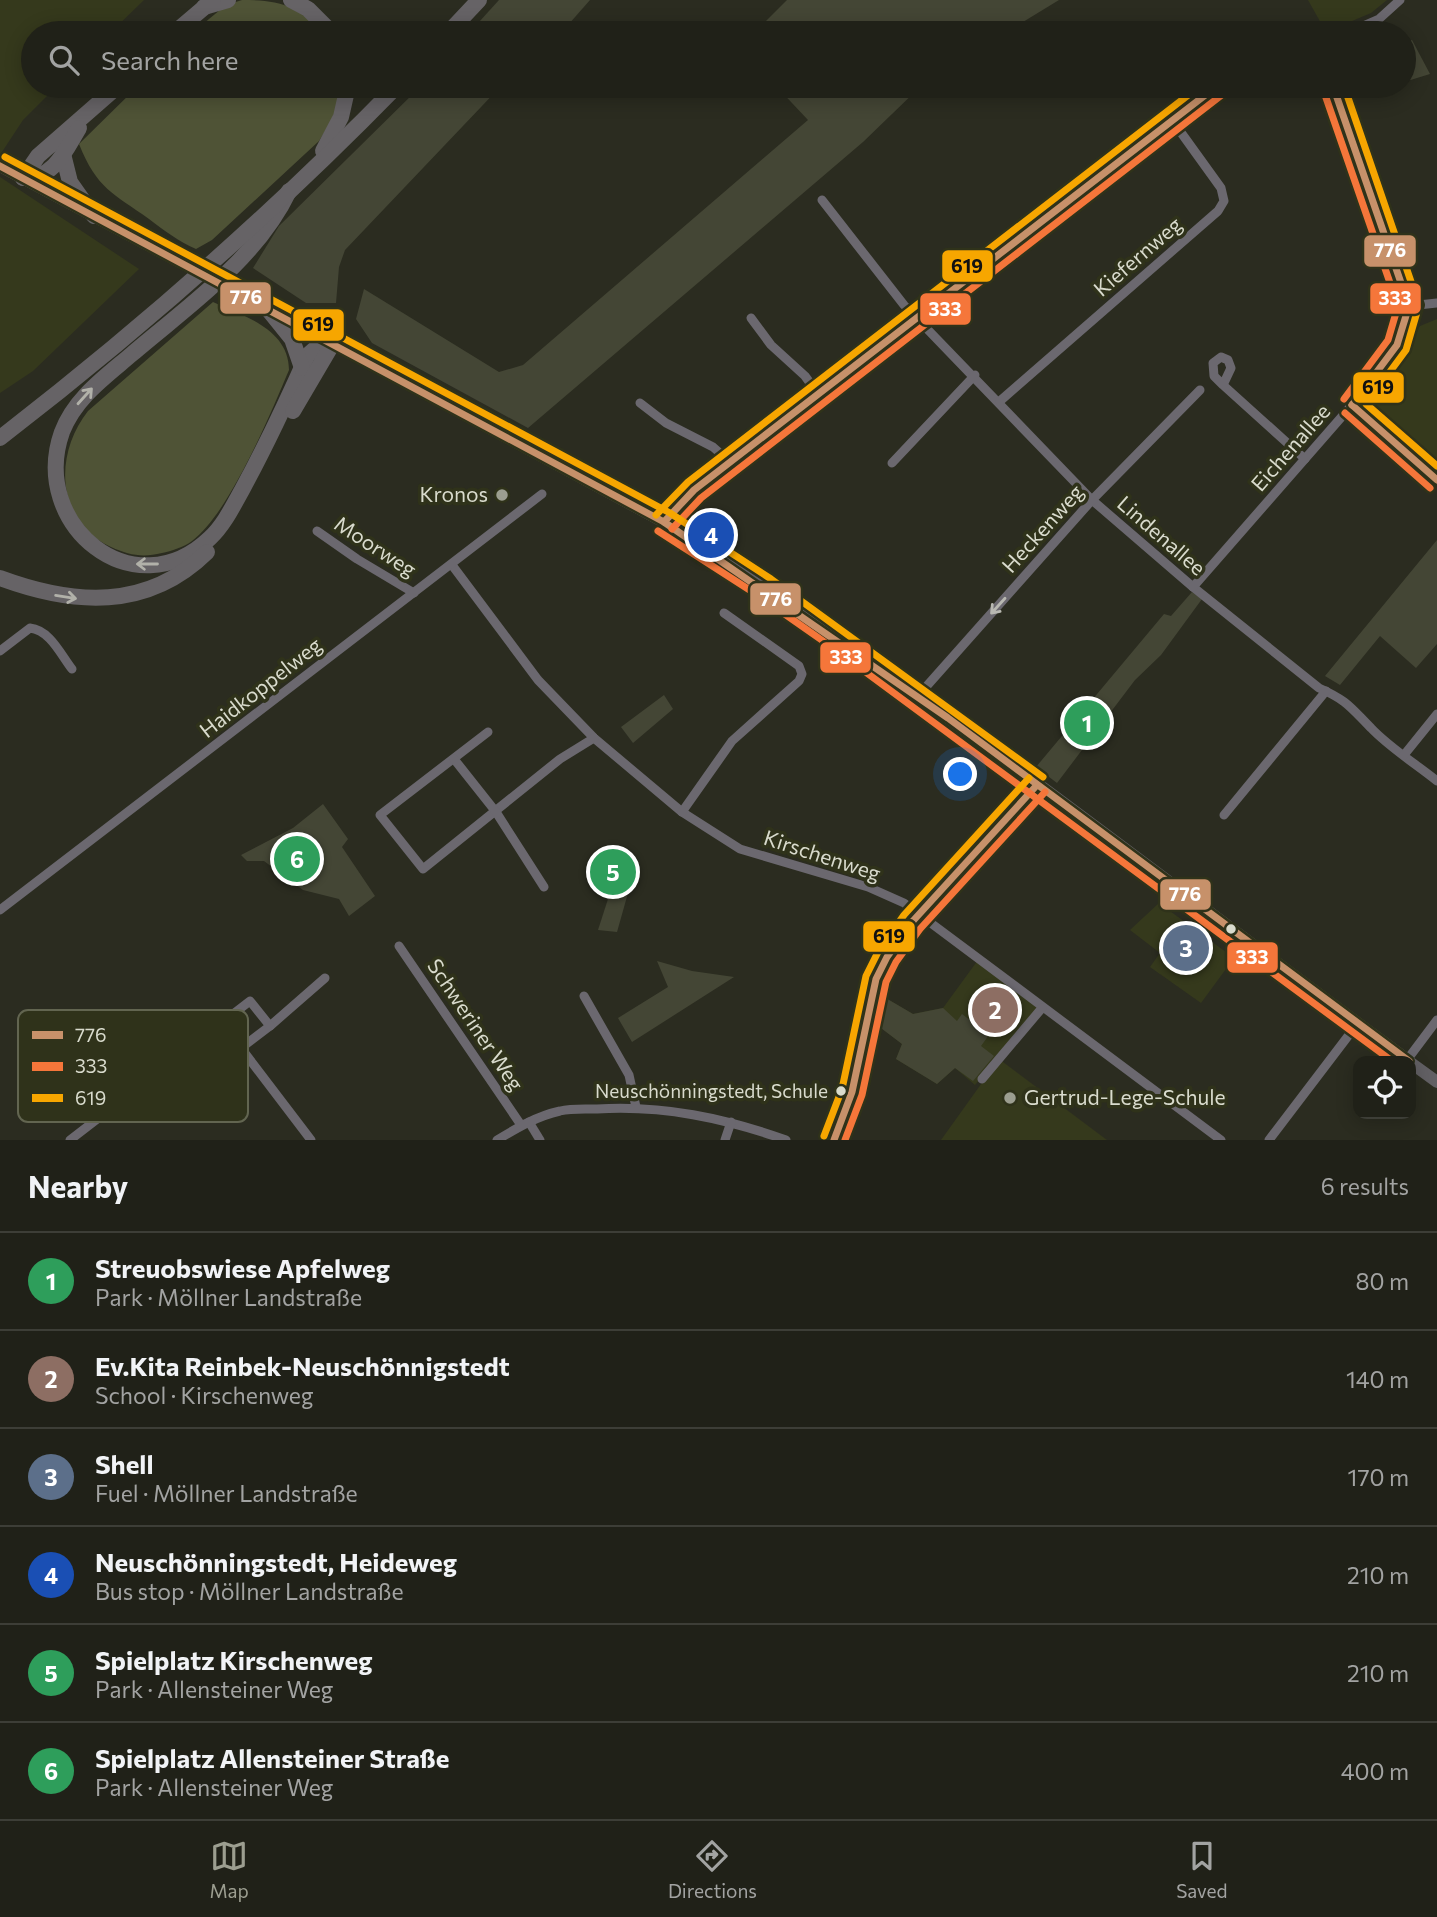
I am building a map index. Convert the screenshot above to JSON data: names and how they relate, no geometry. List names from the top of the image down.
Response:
{
  "streets": {
    "street": [
      "Kiefernweg",
      "Eichenallee",
      "Heckenweg",
      "Lindenallee",
      "Moorweg",
      "Haidkoppelweg",
      "Kirschenweg",
      "Schweriner Weg"
    ]
  },
  "crossings": [
    ["Kiefernweg", "Lindenallee"],
    ["Eichenallee", "Lindenallee"],
    ["Heckenweg", "Lindenallee"],
    ["Moorweg", "Haidkoppelweg"],
    ["Haidkoppelweg", "Kirschenweg"]
  ],
  "one_way": ["Heckenweg"],
  "places": ["Kronos", "Neuschönningstedt, Schule", "Gertrud-Lege-Schule"],
  "lines": ["transit line 776", "transit line 333", "transit line 619"],
  "legend": ["776", "333", "619"],
  "page": {
    "search": "Search here",
    "pins": [
      "4",
      "1",
      "6",
      "5",
      "3",
      "2"
    ],
    "heading": ["Nearby", "6 results"],
    "list": [
      {
        "mark": "1",
        "name": "Streuobswiese Apfelweg",
        "note": "Park · Möllner Landstraße",
        "value": "80 m"
      },
      {
        "mark": "2",
        "name": "Ev.Kita Reinbek-Neuschönnigstedt",
        "note": "School · Kirschenweg",
        "value": "140 m"
      },
      {
        "mark": "3",
        "name": "Shell",
        "note": "Fuel · Möllner Landstraße",
        "value": "170 m"
      },
      {
        "mark": "4",
        "name": "Neuschönningstedt, Heideweg",
        "note": "Bus stop · Möllner Landstraße",
        "value": "210 m"
      },
      {
        "mark": "5",
        "name": "Spielplatz Kirschenweg",
        "note": "Park · Allensteiner Weg",
        "value": "210 m"
      },
      {
        "mark": "6",
        "name": "Spielplatz Allensteiner Straße",
        "note": "Park · Allensteiner Weg",
        "value": "400 m"
      }
    ],
    "nav": ["Map", "Directions", "Saved"]
  }
}
